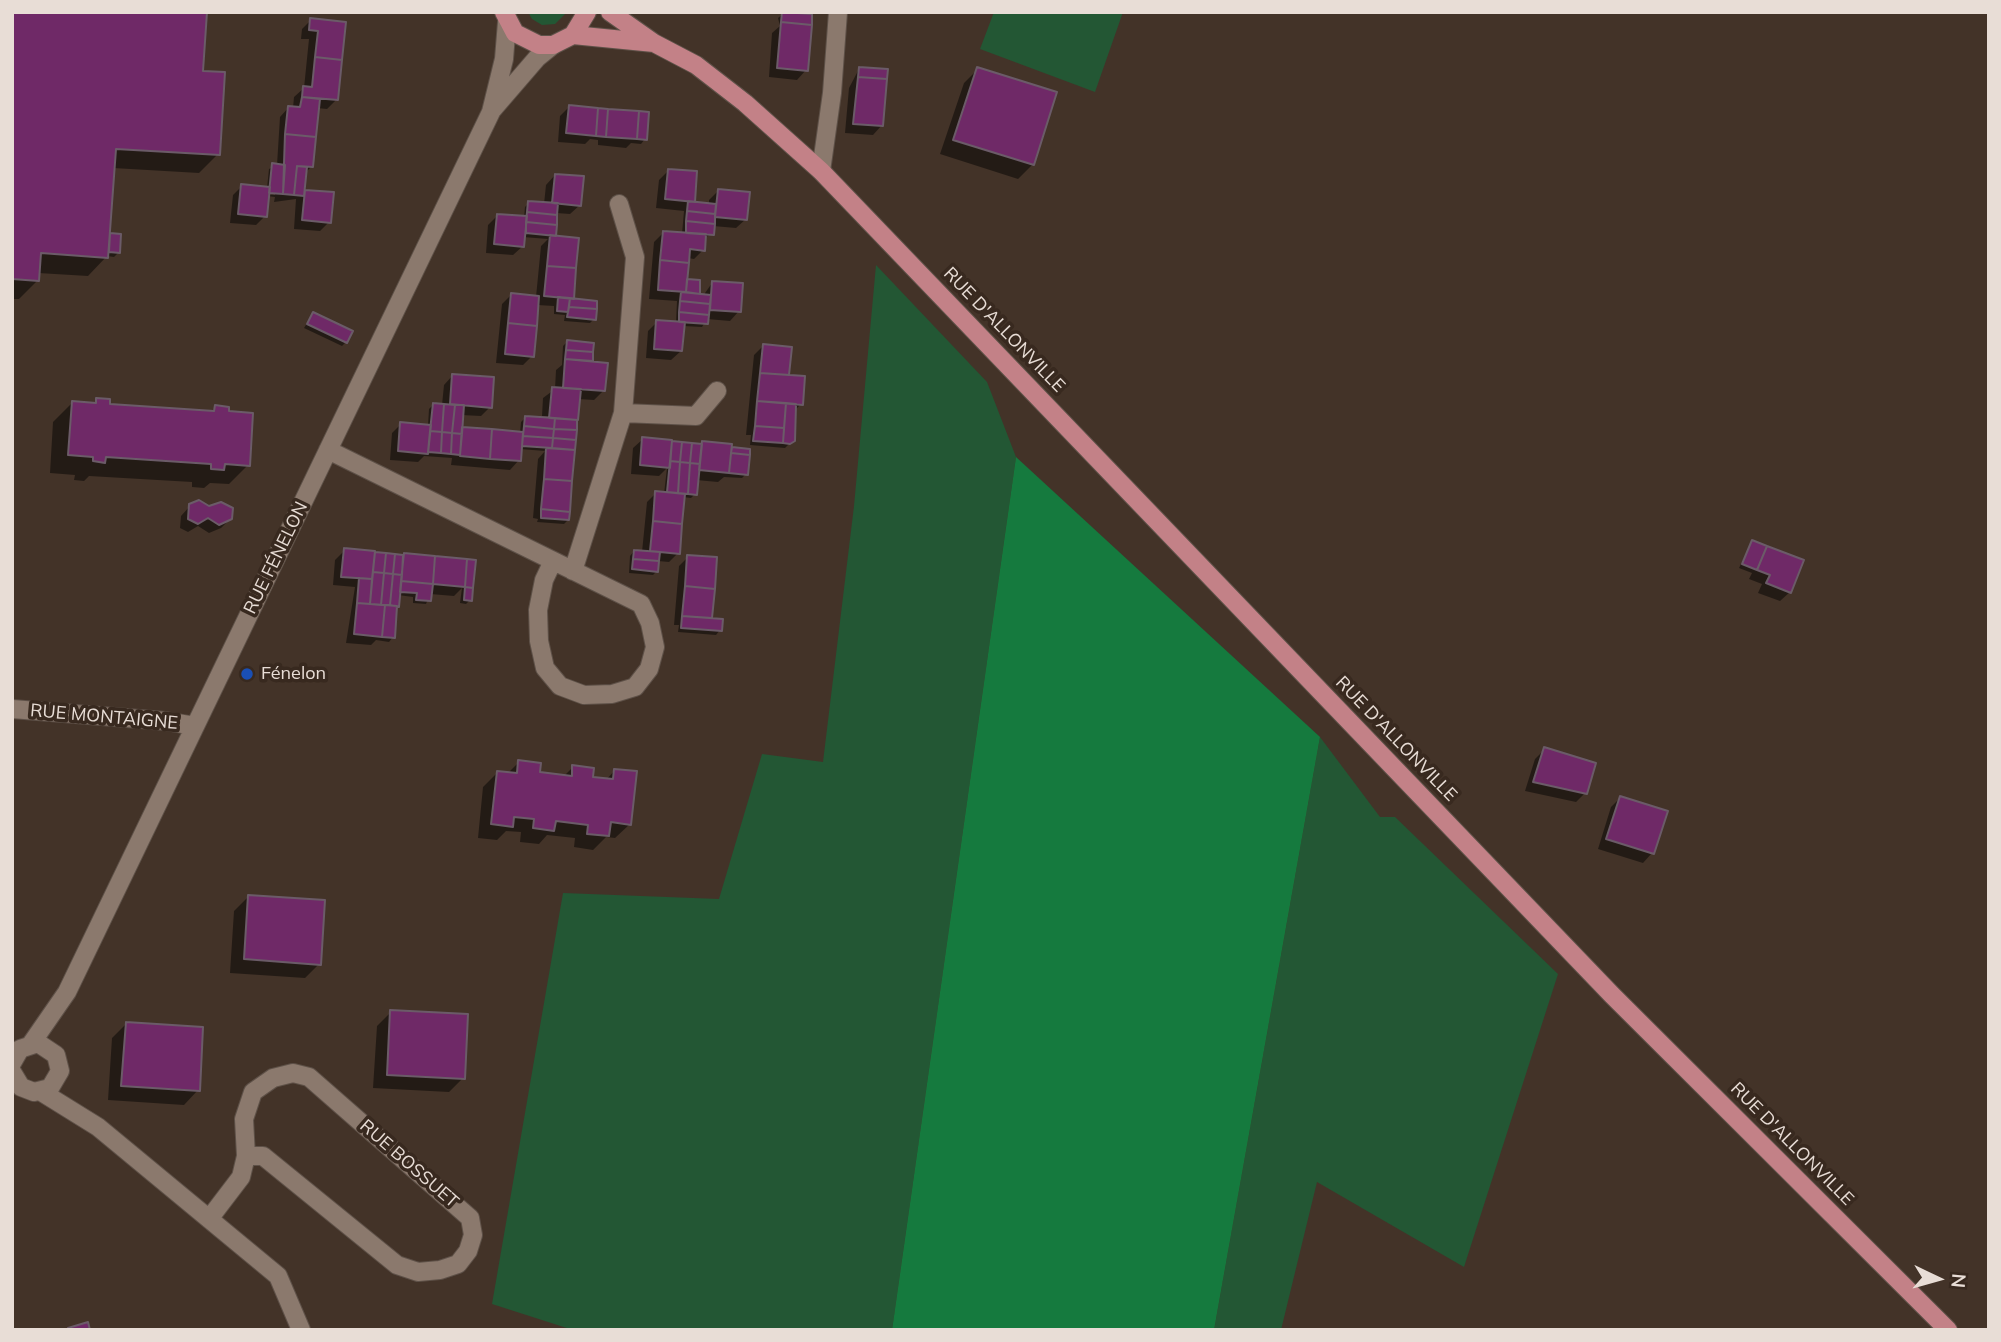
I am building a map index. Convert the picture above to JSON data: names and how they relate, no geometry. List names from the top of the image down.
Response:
{
  "streets": {
    "main road": ["RUE D'ALLONVILLE"],
    "street": ["RUE FÉNELON", "RUE MONTAIGNE", "RUE BOSSUET"]
  },
  "crossings": [
    ["RUE FÉNELON", "RUE MONTAIGNE"]
  ],
  "places": ["Fénelon"],
  "north": "right"
}
